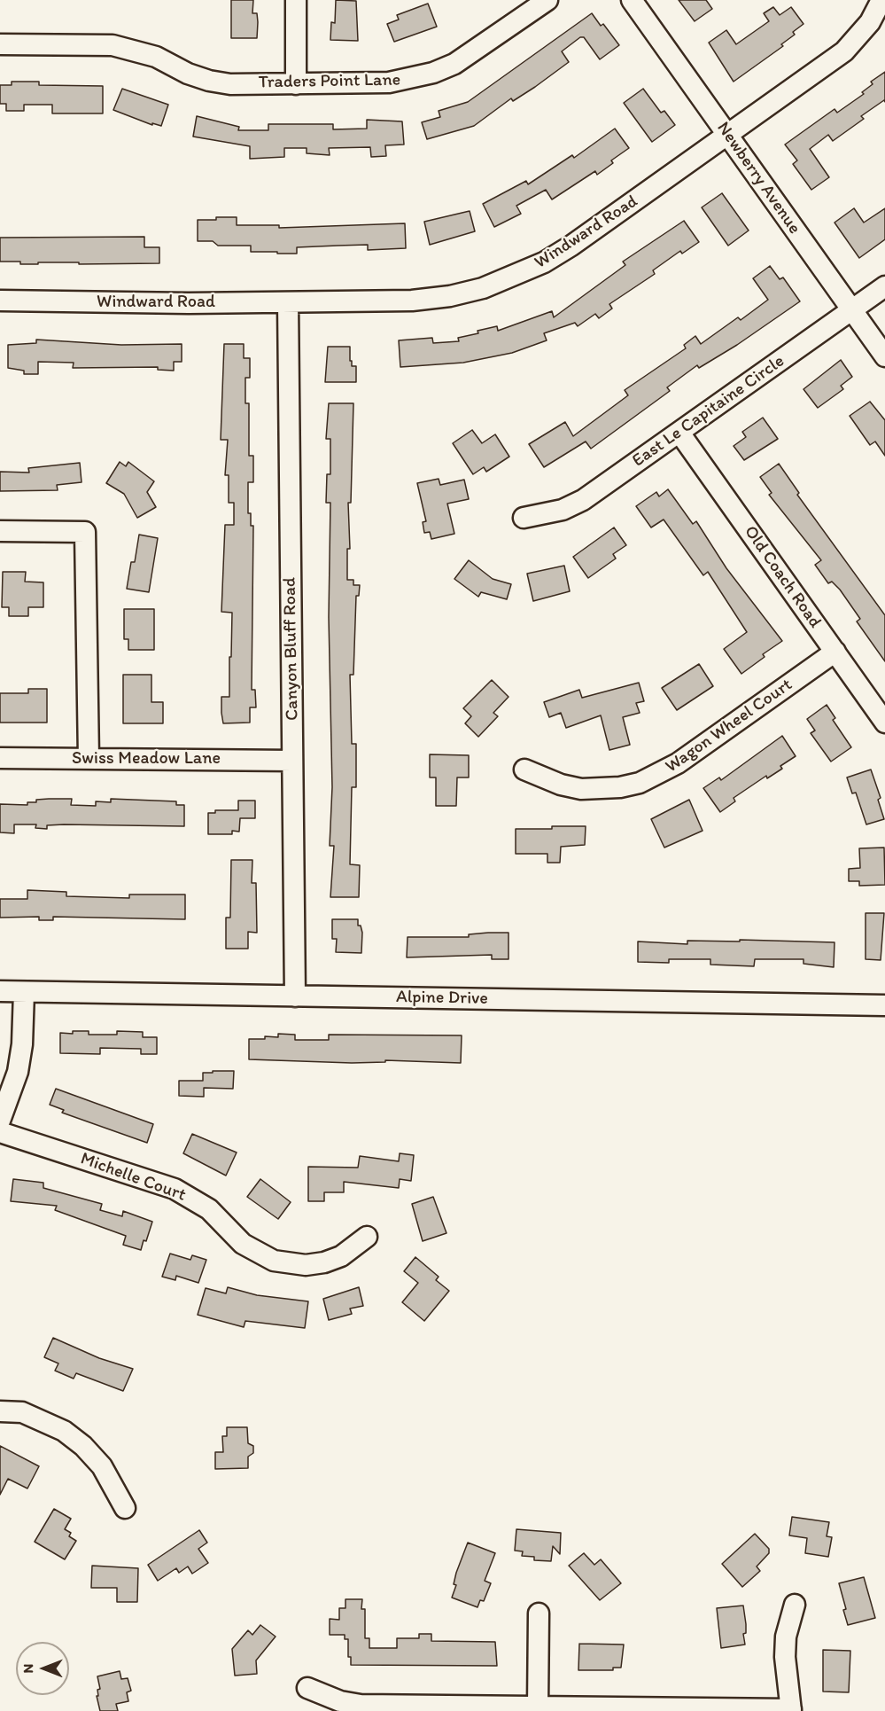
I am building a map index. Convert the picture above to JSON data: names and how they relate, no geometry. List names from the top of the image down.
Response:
{
  "streets": {
    "street": [
      "Traders Point Lane",
      "Newberry Avenue",
      "Windward Road",
      "East Le Capitaine Circle",
      "Old Coach Road",
      "Canyon Bluff Road",
      "Wagon Wheel Court",
      "Swiss Meadow Lane",
      "Alpine Drive",
      "Michelle Court"
    ]
  },
  "crossings": [
    ["Newberry Avenue", "Windward Road"],
    ["Newberry Avenue", "East Le Capitaine Circle"],
    ["Windward Road", "Canyon Bluff Road"],
    ["East Le Capitaine Circle", "Old Coach Road"],
    ["Old Coach Road", "Wagon Wheel Court"],
    ["Canyon Bluff Road", "Swiss Meadow Lane"],
    ["Canyon Bluff Road", "Alpine Drive"]
  ],
  "north": "left"
}
